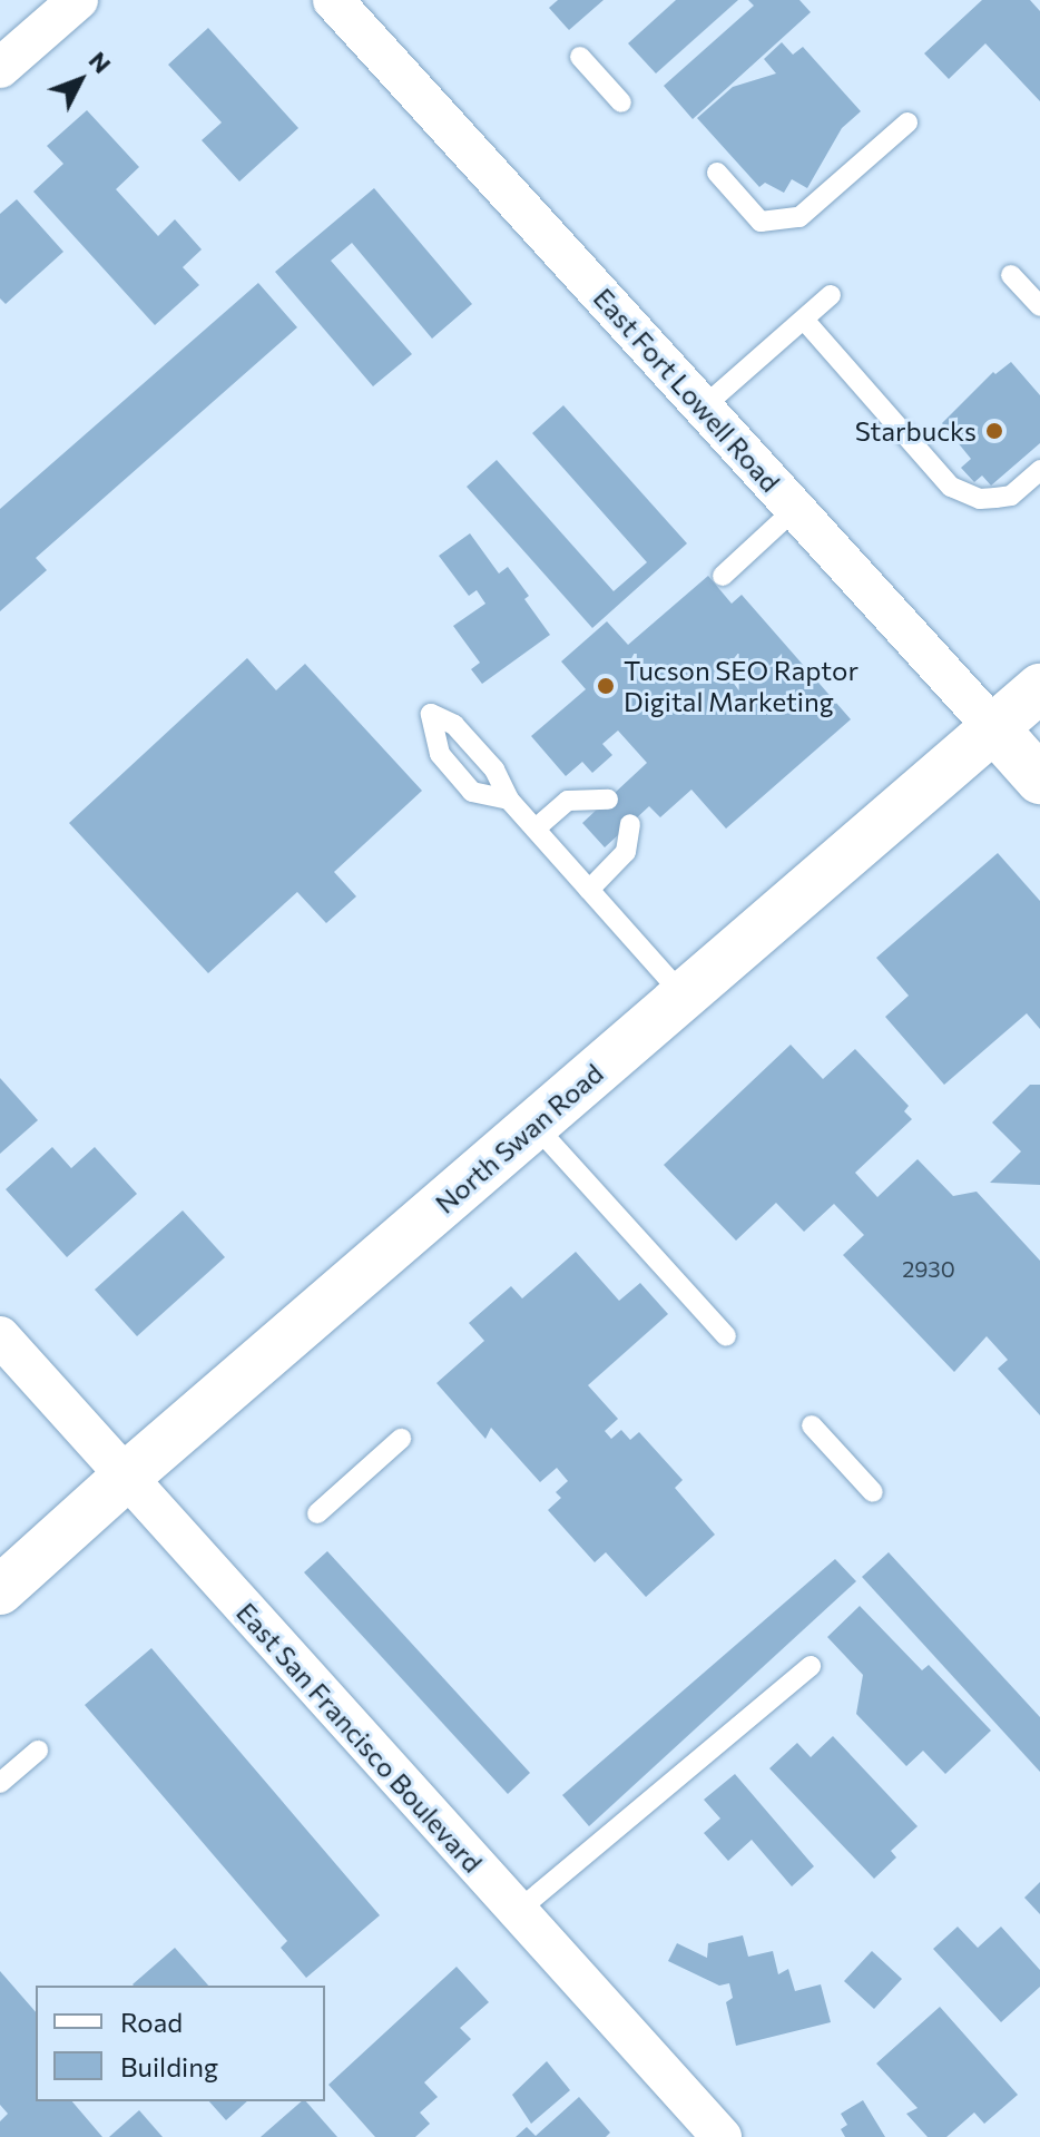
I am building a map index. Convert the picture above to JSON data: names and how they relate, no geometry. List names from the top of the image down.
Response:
{
  "streets": {
    "main road": ["East Fort Lowell Road", "North Swan Road"],
    "street": ["East San Francisco Boulevard"]
  },
  "crossings": [
    ["East Fort Lowell Road", "North Swan Road"],
    ["North Swan Road", "East San Francisco Boulevard"]
  ],
  "places": ["Starbucks", "Tucson SEO Raptor Digital Marketing"],
  "house_numbers": ["2930"],
  "legend": ["Road", "Building"],
  "north": "top right"
}
